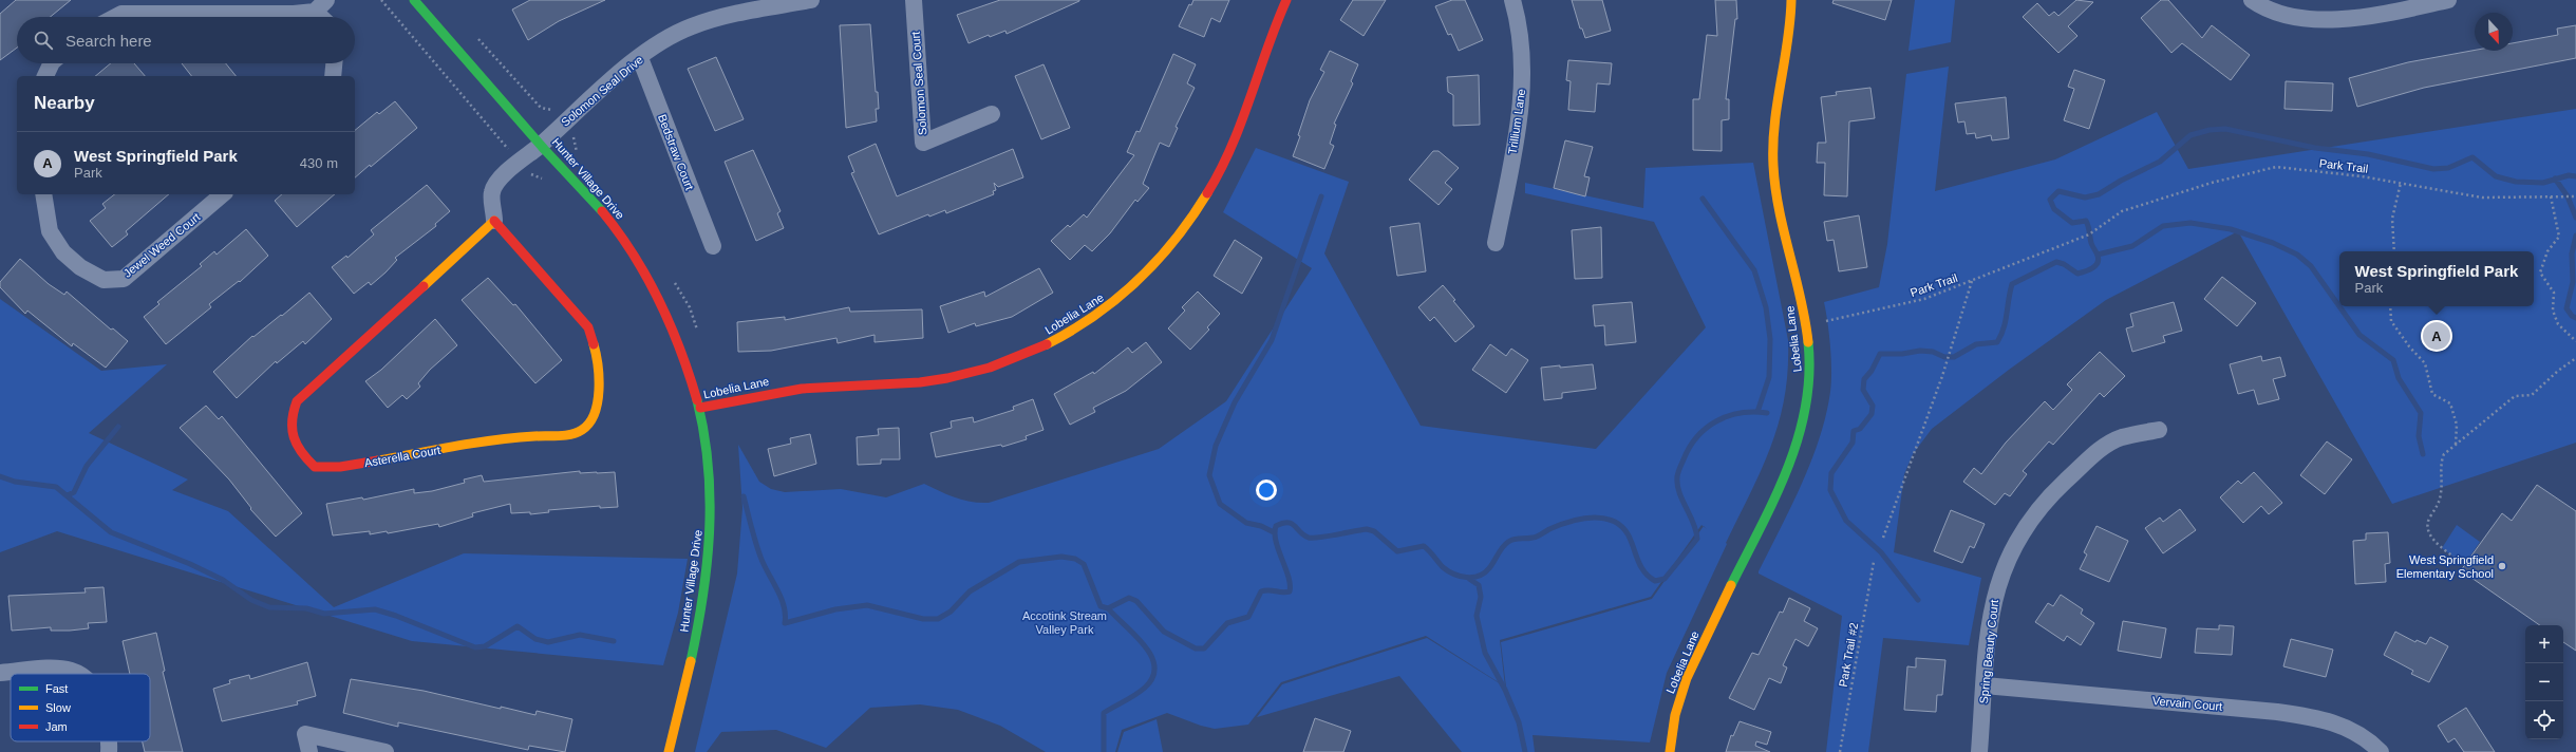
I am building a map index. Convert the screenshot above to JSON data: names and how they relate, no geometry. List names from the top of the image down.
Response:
{
  "streets": {
    "street": [
      "Solomon Seal Court",
      "Solomon Seal Drive",
      "Trillium Lane",
      "Bedstraw Court",
      "Hunter Village Drive",
      "Jewel Weed Court",
      "Lobelia Lane",
      "Asterella Court",
      "Spring Beauty Court",
      "Vervain Court"
    ],
    "path": ["Park Trail", "Park Trail #2"]
  },
  "crossings": [
    ["Solomon Seal Drive", "Bedstraw Court"],
    ["Solomon Seal Drive", "Hunter Village Drive"],
    ["Park Trail", "Lobelia Lane"],
    ["Hunter Village Drive", "Lobelia Lane"],
    ["Spring Beauty Court", "Vervain Court"]
  ],
  "parks": ["Accotink Stream Valley Park"],
  "places": ["West Springfield Elementary School"],
  "legend": ["Fast", "Slow", "Jam"],
  "north": "bottom",
  "page": {
    "search": "Search here",
    "heading": "Nearby",
    "list": [
      {
        "mark": "A",
        "name": "West Springfield Park",
        "note": "Park",
        "value": "430 m"
      }
    ],
    "popup": ["West Springfield Park", "Park"],
    "pins": "A",
    "map_buttons": ["+", "−"]
  }
}
